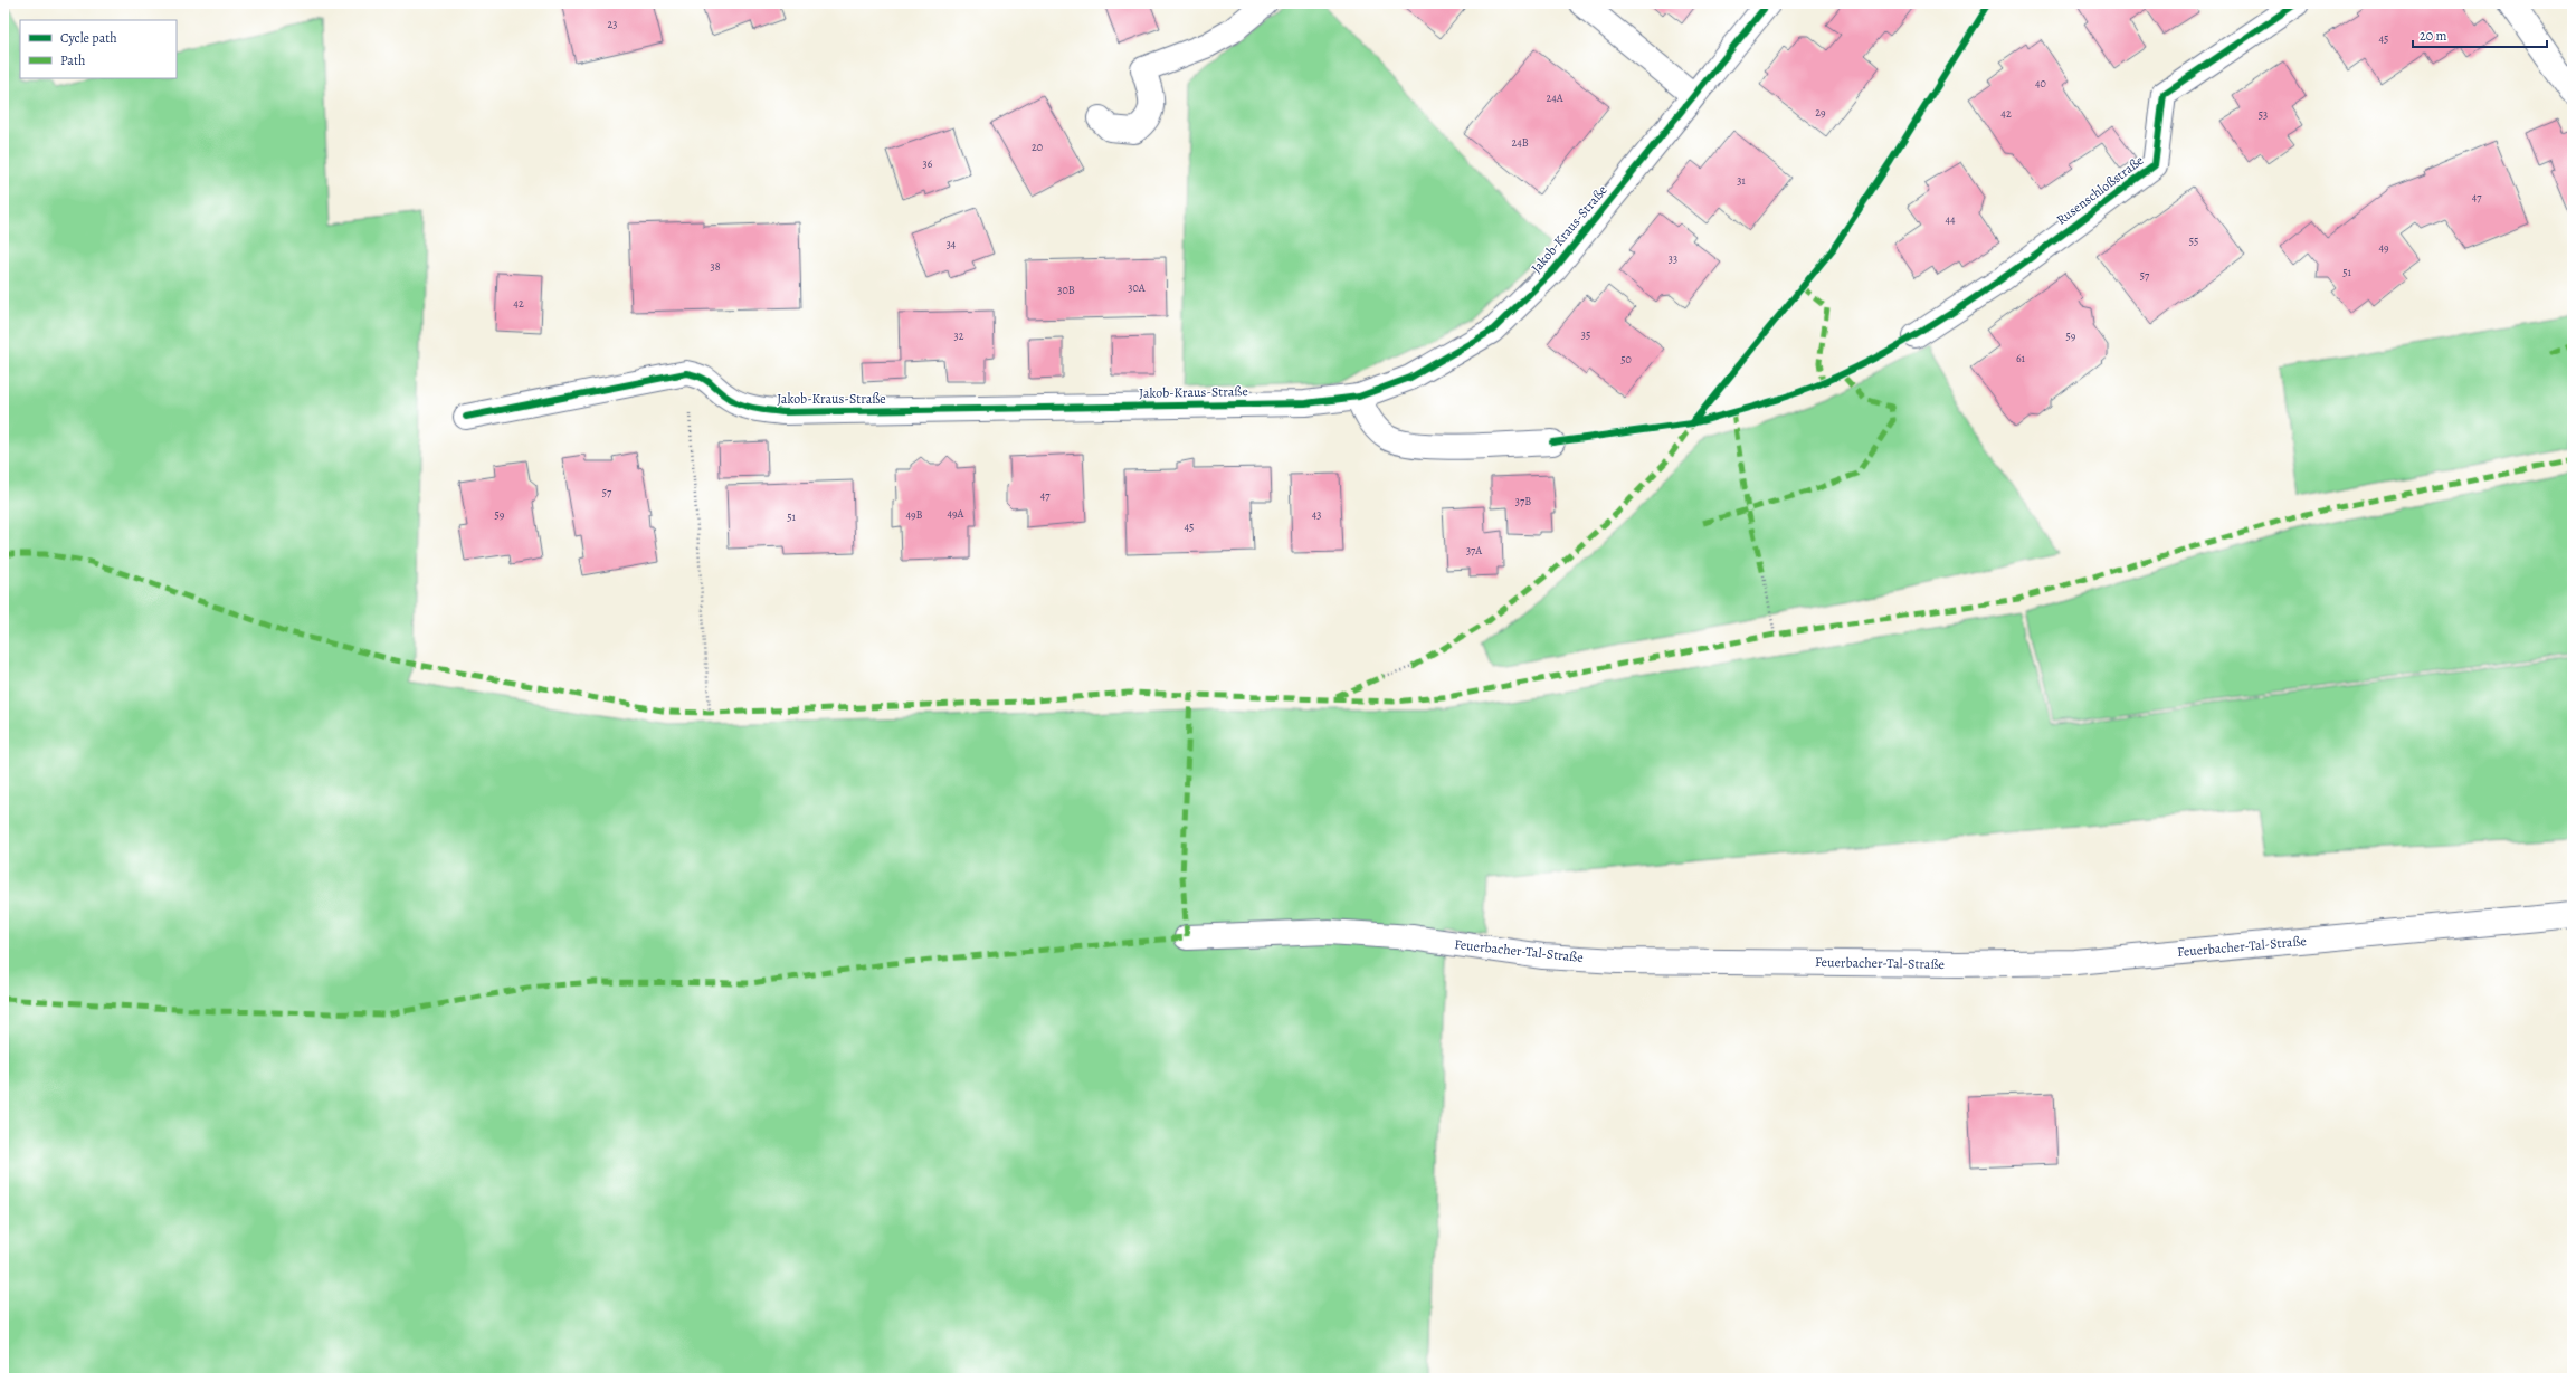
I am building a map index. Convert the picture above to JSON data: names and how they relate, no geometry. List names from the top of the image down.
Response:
{
  "streets": {
    "street": ["Rusenschloßstraße", "Jakob-Kraus-Straße", "Feuerbacher-Tal-Straße"]
  },
  "house_numbers": [
    "23",
    "45",
    "40",
    "24A",
    "29",
    "42",
    "53",
    "24B",
    "20",
    "36",
    "31",
    "47",
    "44",
    "55",
    "34",
    "49",
    "33",
    "38",
    "51",
    "57",
    "30A",
    "30B",
    "42",
    "35",
    "32",
    "59",
    "61",
    "50",
    "57",
    "47",
    "37B",
    "49A",
    "59",
    "49B",
    "43",
    "51",
    "45",
    "37A"
  ],
  "legend": ["Cycle path", "Path"],
  "scale_bar": "20 m"
}
